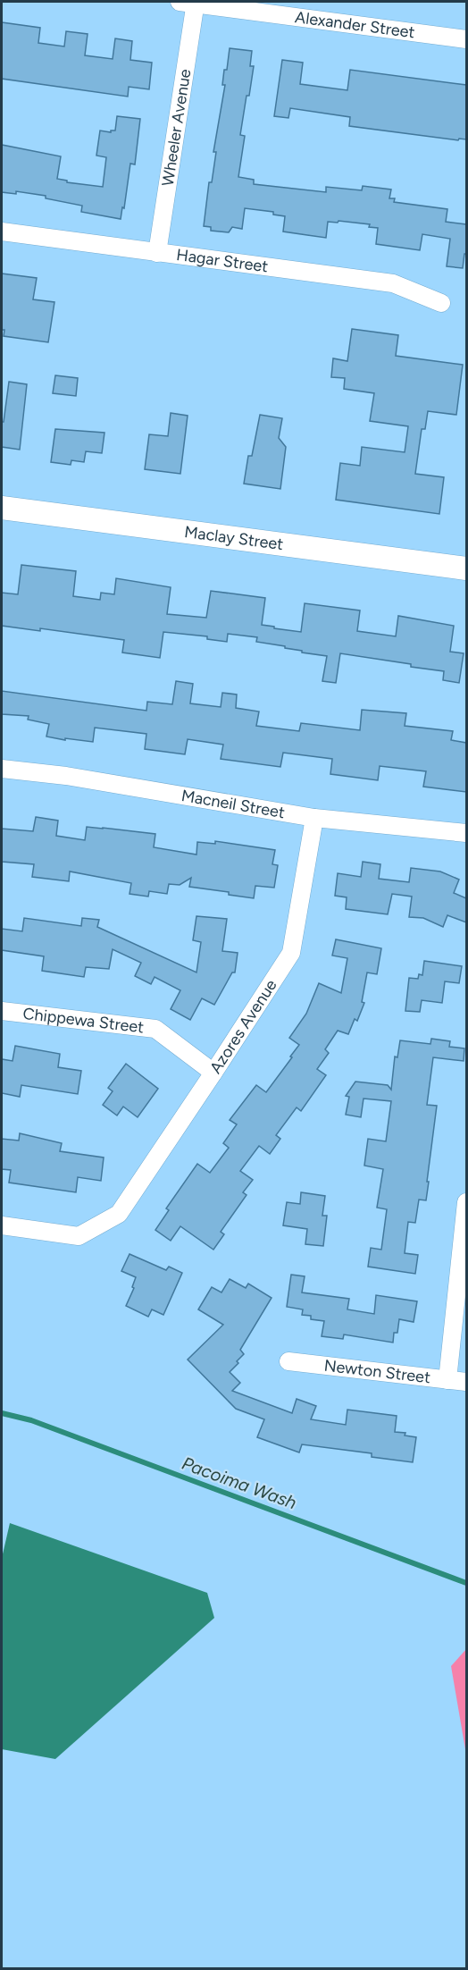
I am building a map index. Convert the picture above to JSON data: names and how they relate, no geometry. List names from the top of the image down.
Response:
{
  "streets": {
    "street": [
      "Alexander Street",
      "Wheeler Avenue",
      "Hagar Street",
      "Maclay Street",
      "Macneil Street",
      "Chippewa Street",
      "Azores Avenue",
      "Newton Street"
    ]
  },
  "crossings": [
    ["Alexander Street", "Wheeler Avenue"],
    ["Wheeler Avenue", "Hagar Street"],
    ["Macneil Street", "Azores Avenue"],
    ["Chippewa Street", "Azores Avenue"]
  ],
  "water": ["Pacoima Wash"]
}
